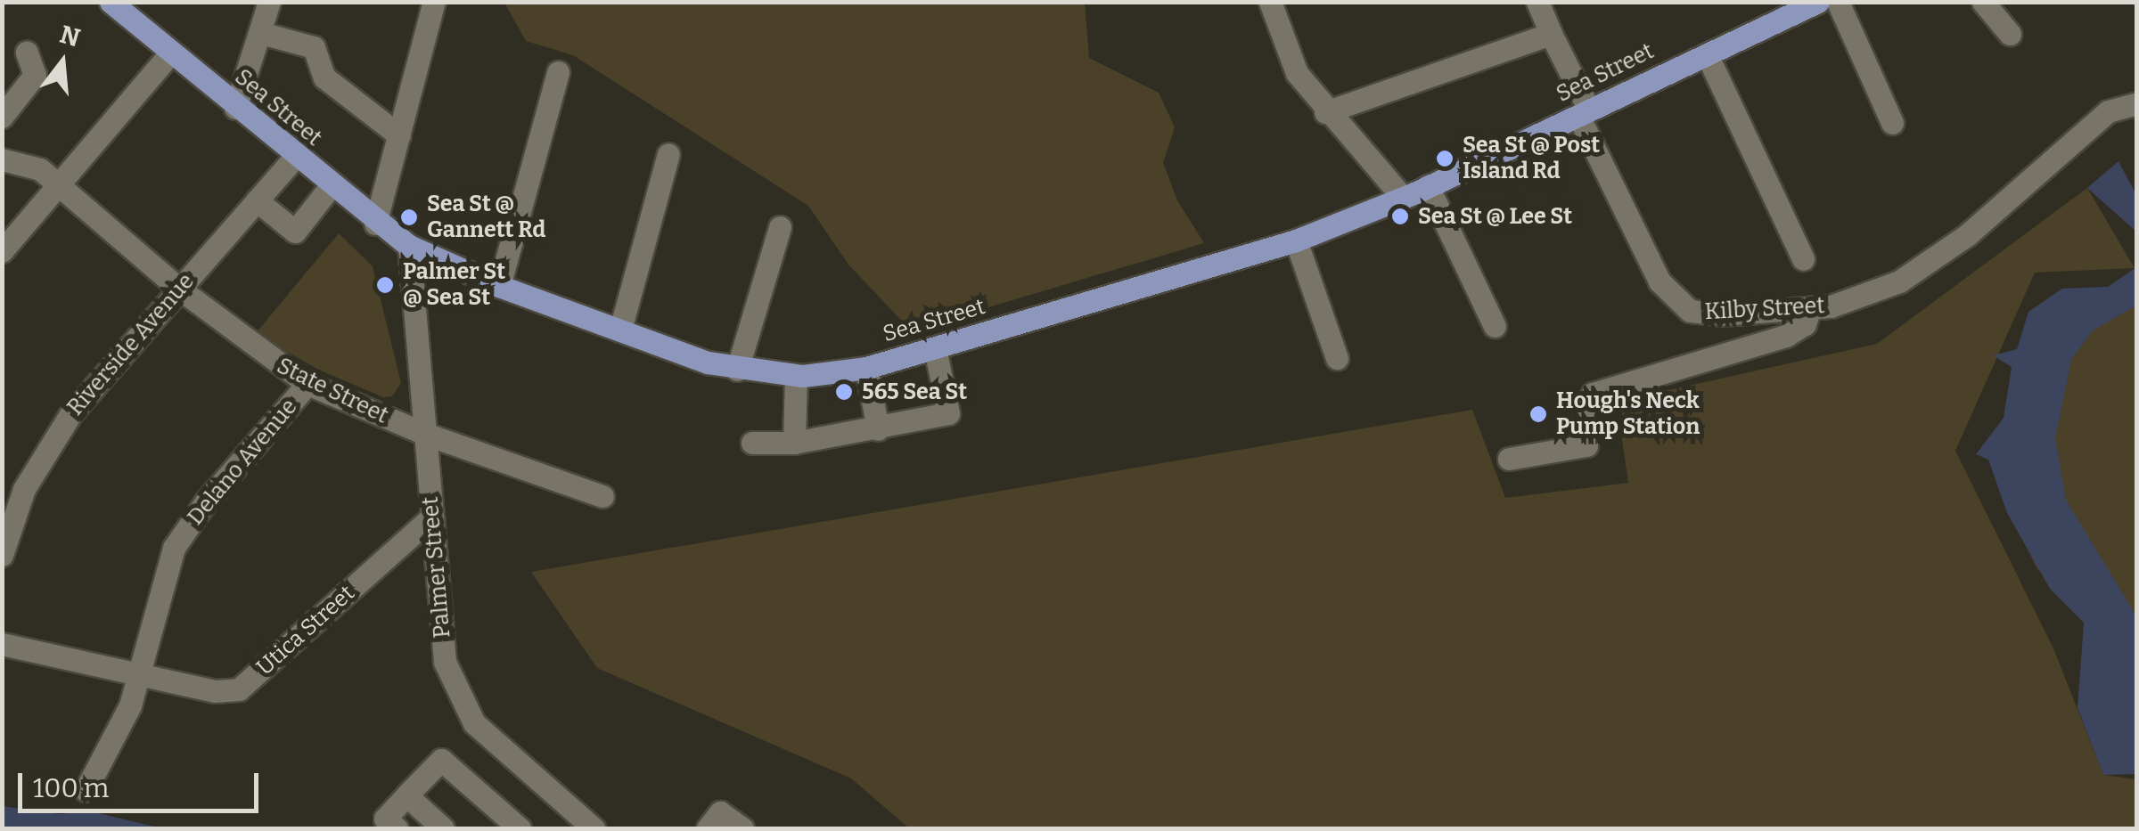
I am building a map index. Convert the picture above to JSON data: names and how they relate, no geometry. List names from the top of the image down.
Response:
{
  "streets": {
    "main road": ["Sea Street"],
    "street": [
      "Kilby Street",
      "Riverside Avenue",
      "State Street",
      "Delano Avenue",
      "Palmer Street",
      "Utica Street"
    ]
  },
  "crossings": [
    ["Sea Street", "Kilby Street"],
    ["Sea Street", "Riverside Avenue"],
    ["Sea Street", "Palmer Street"],
    ["Riverside Avenue", "State Street"],
    ["State Street", "Delano Avenue"],
    ["State Street", "Palmer Street"],
    ["Delano Avenue", "Utica Street"],
    ["Palmer Street", "Utica Street"]
  ],
  "places": [
    "Sea St @ Post Island Rd",
    "Sea St @ Lee St",
    "Sea St @ Gannett Rd",
    "Palmer St @ Sea St",
    "565 Sea St",
    "Hough's Neck Pump Station"
  ],
  "scale_bar": "100 m",
  "north": "top"
}
